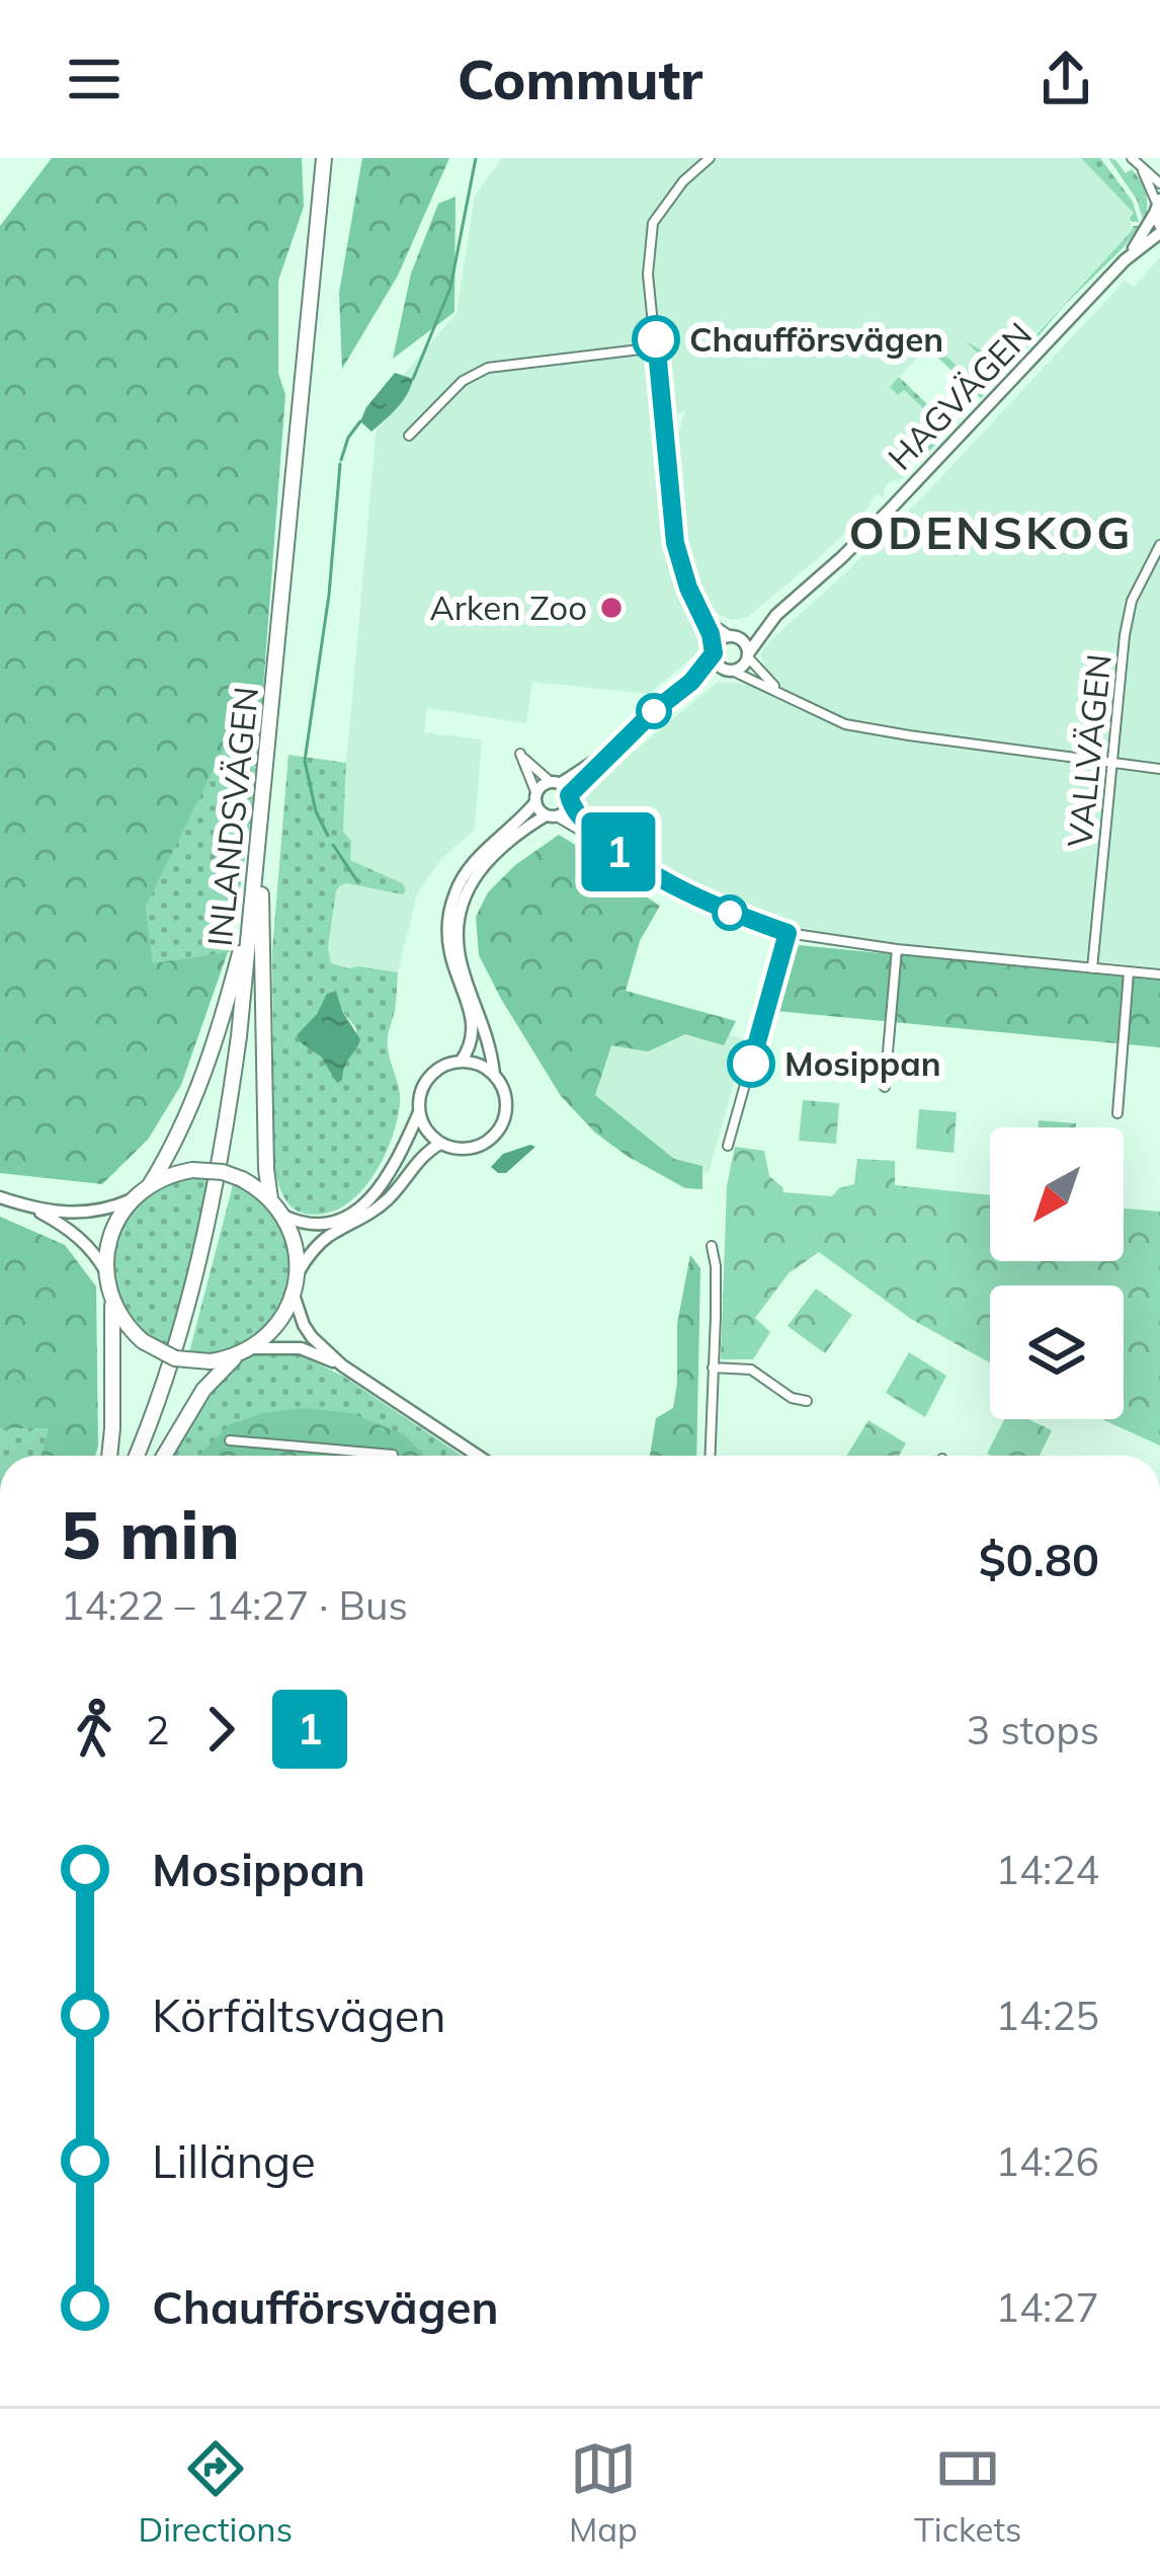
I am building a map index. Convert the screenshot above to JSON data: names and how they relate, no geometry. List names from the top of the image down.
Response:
{
  "streets": {
    "highway": ["INLANDSVÄGEN"],
    "street": ["HAGVÄGEN", "VALLVÄGEN"]
  },
  "districts": ["ODENSKOG"],
  "places": ["Chaufförsvägen", "Arken Zoo", "Mosippan"],
  "lines": ["bus line 1"],
  "north": "bottom left",
  "page": {
    "header": "Commutr",
    "on_map": "1",
    "heading": ["5 min", "14:22 – 14:27 · Bus", "$0.80"],
    "legs": ["2", "1", "3 stops"],
    "list": [
      {
        "name": "Mosippan",
        "value": "14:24"
      },
      {
        "name": "Körfältsvägen",
        "value": "14:25"
      },
      {
        "name": "Lillänge",
        "value": "14:26"
      },
      {
        "name": "Chaufförsvägen",
        "value": "14:27"
      }
    ],
    "tabs": ["Directions", "Map", "Tickets"]
  }
}
